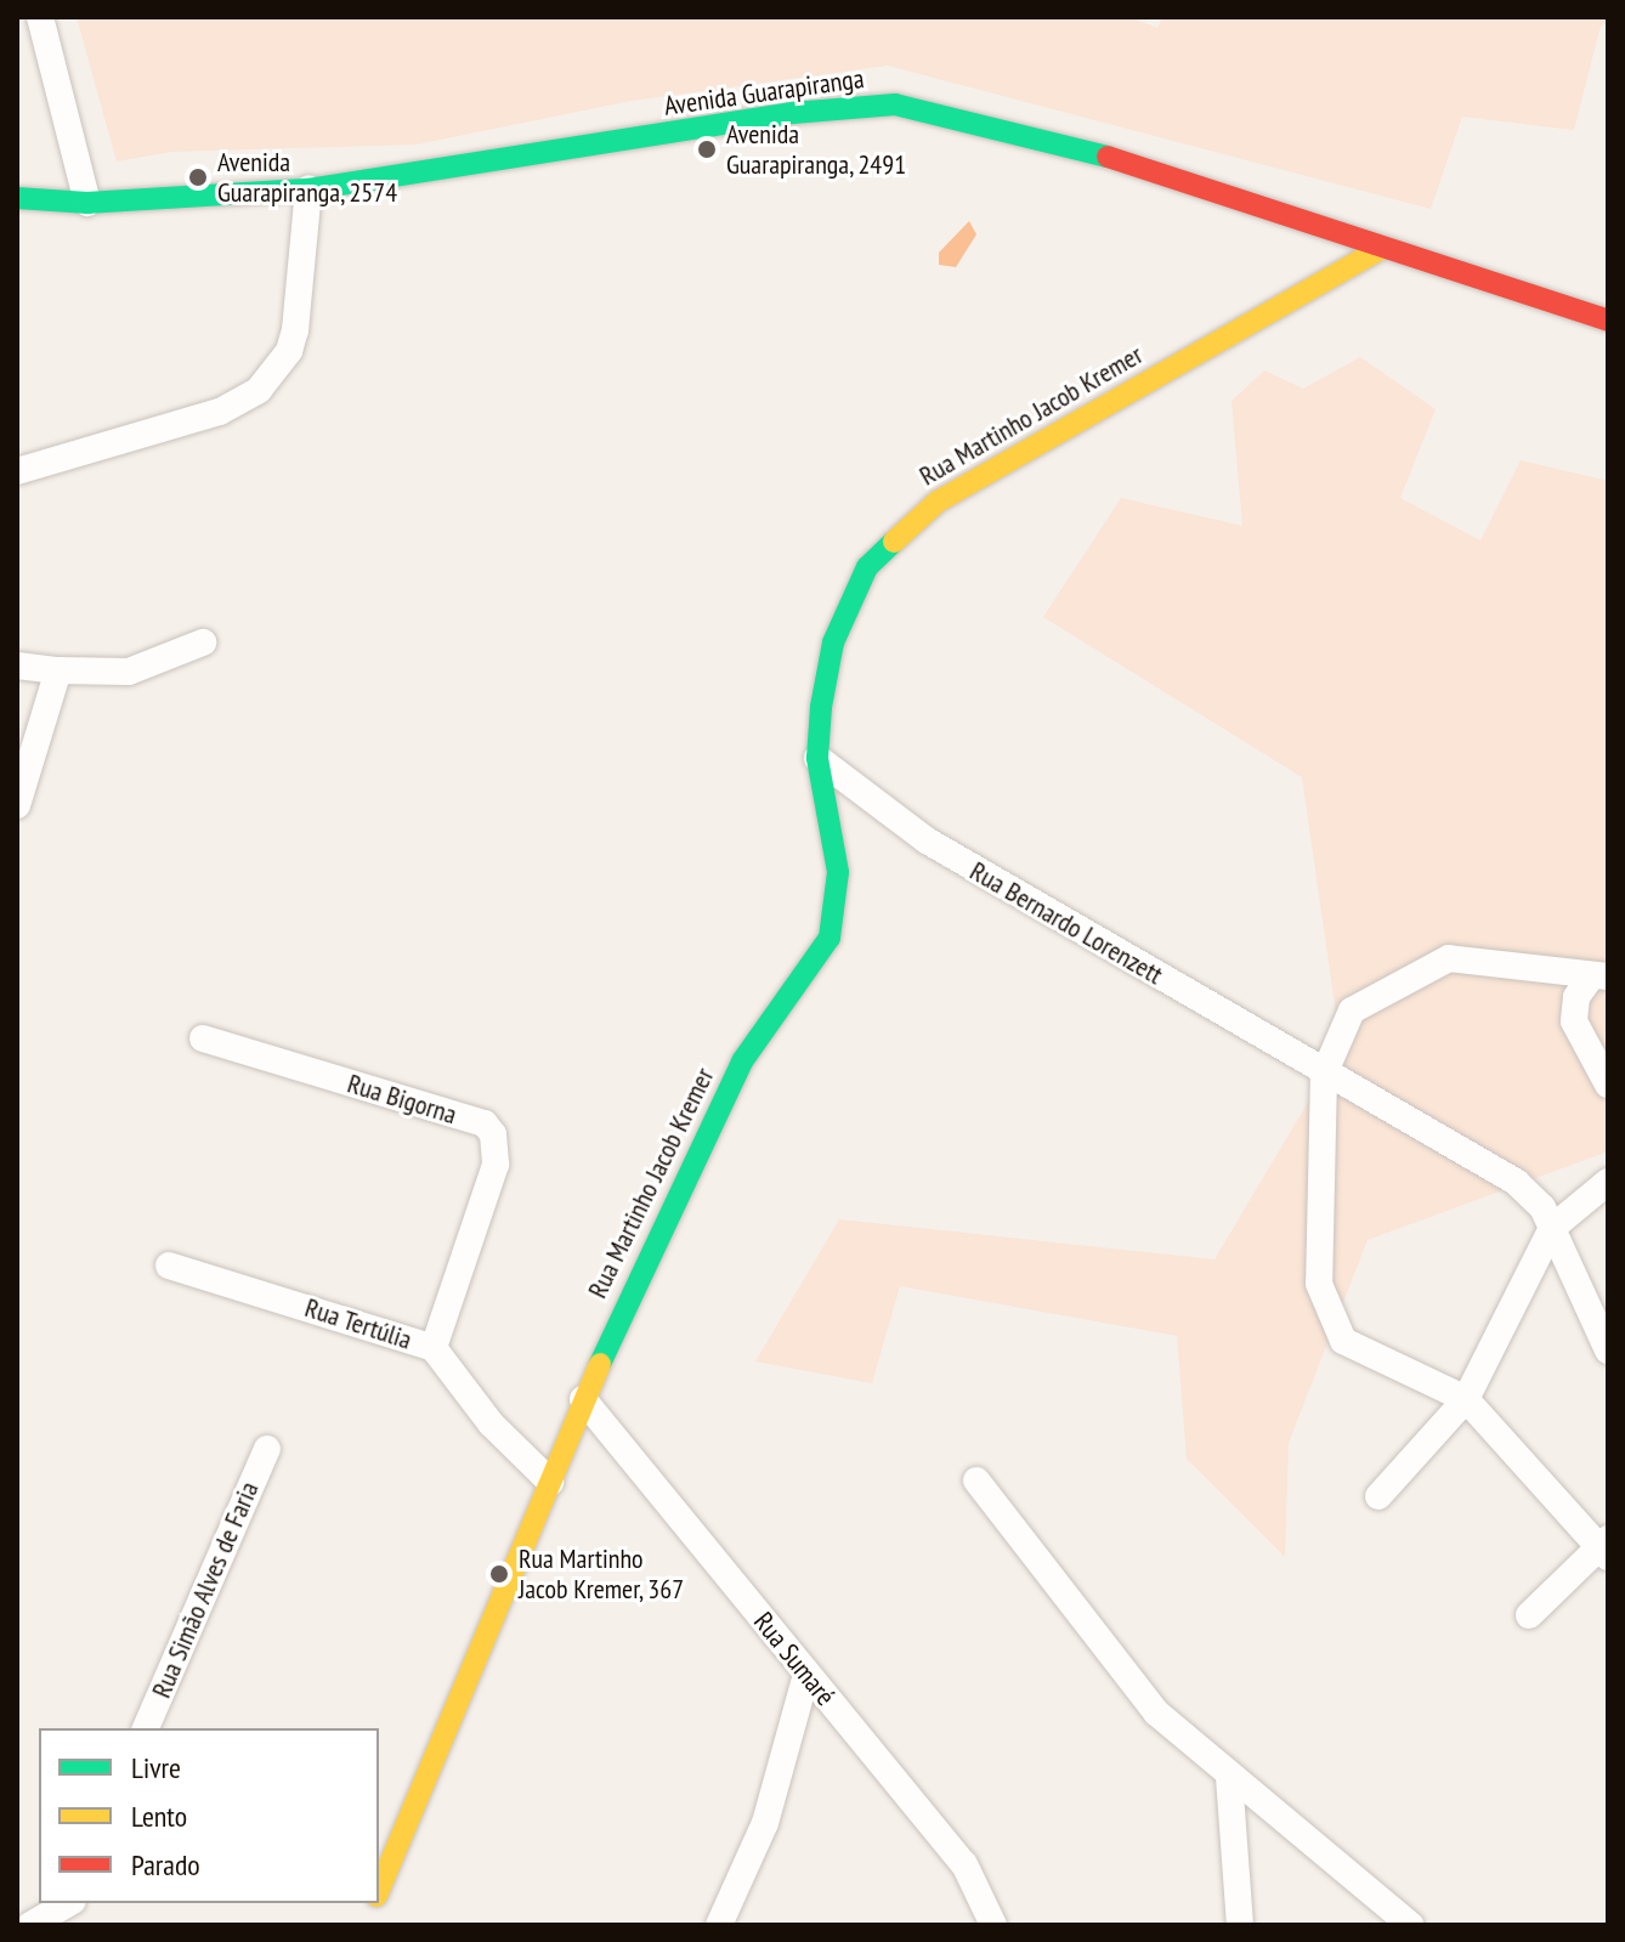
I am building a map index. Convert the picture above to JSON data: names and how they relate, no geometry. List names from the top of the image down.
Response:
{
  "streets": {
    "street": [
      "Avenida Guarapiranga",
      "Rua Martinho Jacob Kremer",
      "Rua Bernardo Lorenzett",
      "Rua Bigorna",
      "Rua Tertúlia",
      "Rua Simão Alves de Faria",
      "Rua Sumaré"
    ]
  },
  "crossings": [
    ["Avenida Guarapiranga", "Rua Martinho Jacob Kremer"],
    ["Rua Martinho Jacob Kremer", "Rua Bernardo Lorenzett"],
    ["Rua Martinho Jacob Kremer", "Rua Tertúlia"],
    ["Rua Martinho Jacob Kremer", "Rua Sumaré"],
    ["Rua Bigorna", "Rua Tertúlia"]
  ],
  "places": ["Avenida Guarapiranga, 2491", "Avenida Guarapiranga, 2574", "Rua Martinho Jacob Kremer, 367"],
  "legend": ["Livre", "Lento", "Parado"]
}
